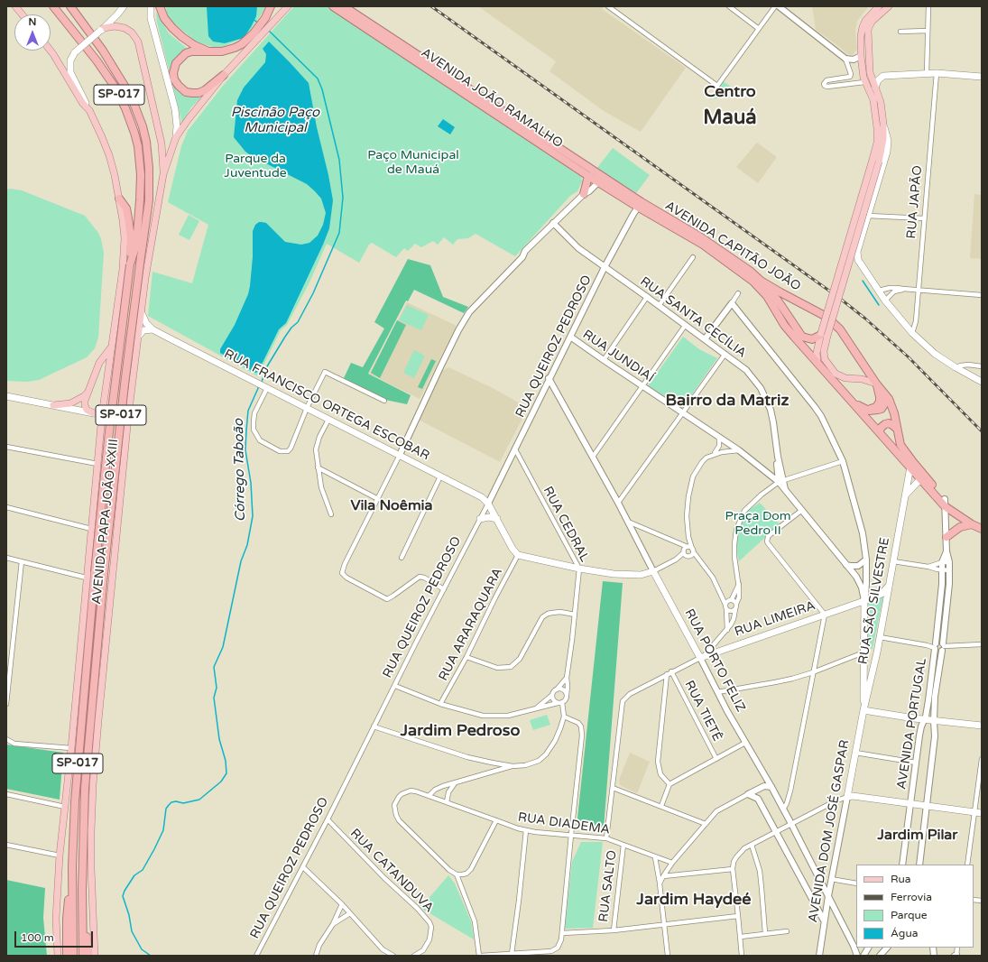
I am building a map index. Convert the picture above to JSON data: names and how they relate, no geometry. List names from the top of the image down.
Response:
{
  "streets": {
    "highway": [
      "SP-017",
      "AVENIDA JOÃO RAMALHO",
      "AVENIDA CAPITÃO JOÃO",
      "AVENIDA PAPA JOÃO XXIII"
    ],
    "main road": [
      "RUA FRANCISCO ORTEGA ESCOBAR",
      "RUA SÃO SILVESTRE",
      "RUA LIMEIRA",
      "RUA PORTO FELIZ",
      "AVENIDA DOM JOSÉ GASPAR"
    ],
    "street": [
      "RUA JAPÃO",
      "RUA SANTA CECÍLIA",
      "RUA QUEIROZ PEDROSO",
      "RUA JUNDIAÍ",
      "RUA CEDRAL",
      "RUA ARARAQUARA",
      "RUA TIETÊ",
      "AVENIDA PORTUGAL",
      "RUA DIADEMA",
      "RUA CATANDUVA",
      "RUA SALTO"
    ]
  },
  "crossings": [
    ["AVENIDA JOÃO RAMALHO", "AVENIDA CAPITÃO JOÃO"],
    ["AVENIDA JOÃO RAMALHO", "RUA QUEIROZ PEDROSO"],
    ["AVENIDA CAPITÃO JOÃO", "RUA QUEIROZ PEDROSO"],
    ["AVENIDA CAPITÃO JOÃO", "RUA SÃO SILVESTRE"],
    ["AVENIDA CAPITÃO JOÃO", "AVENIDA PORTUGAL"],
    ["RUA SANTA CECÍLIA", "RUA QUEIROZ PEDROSO"],
    ["RUA SANTA CECÍLIA", "RUA JUNDIAÍ"],
    ["RUA QUEIROZ PEDROSO", "RUA JUNDIAÍ"],
    ["RUA QUEIROZ PEDROSO", "RUA FRANCISCO ORTEGA ESCOBAR"],
    ["RUA QUEIROZ PEDROSO", "RUA CEDRAL"],
    ["RUA QUEIROZ PEDROSO", "RUA PORTO FELIZ"],
    ["RUA QUEIROZ PEDROSO", "RUA CATANDUVA"],
    ["RUA JUNDIAÍ", "RUA LIMEIRA"],
    ["RUA FRANCISCO ORTEGA ESCOBAR", "AVENIDA PAPA JOÃO XXIII"],
    ["RUA SÃO SILVESTRE", "RUA LIMEIRA"],
    ["RUA SÃO SILVESTRE", "AVENIDA DOM JOSÉ GASPAR"],
    ["RUA LIMEIRA", "RUA PORTO FELIZ"],
    ["RUA LIMEIRA", "RUA TIETÊ"],
    ["RUA PORTO FELIZ", "AVENIDA DOM JOSÉ GASPAR"],
    ["RUA DIADEMA", "RUA SALTO"]
  ],
  "districts": [
    "Centro",
    "Mauá",
    "Bairro da Matriz",
    "Vila Noêmia",
    "Jardim Pedroso",
    "Jardim Pilar",
    "Jardim Haydeé"
  ],
  "water": ["Piscinão Paço Municipal", "Córrego Taboão"],
  "parks": ["Paço Municipal de Mauá", "Parque da Juventude", "Praça Dom Pedro II"],
  "legend": [
    "Rua",
    "Ferrovia",
    "Parque",
    "Água"
  ],
  "scale_bar": "100 m",
  "north": "top"
}
